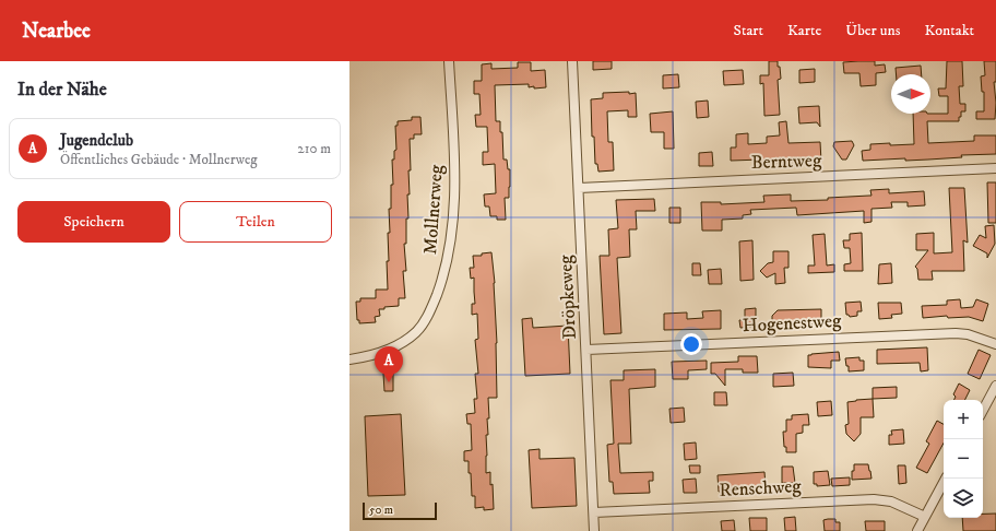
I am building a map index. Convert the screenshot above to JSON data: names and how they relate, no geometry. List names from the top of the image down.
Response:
{
  "streets": {
    "street": [
      "Berntweg",
      "Mollnerweg",
      "Dröpkeweg",
      "Hogenestweg",
      "Renschweg"
    ]
  },
  "crossings": [
    ["Berntweg", "Dröpkeweg"],
    ["Dröpkeweg", "Hogenestweg"],
    ["Dröpkeweg", "Renschweg"]
  ],
  "scale_bar": "50 m",
  "north": "right",
  "page": {
    "header": "Nearbee",
    "nav": [
      "Start",
      "Karte",
      "Über uns",
      "Kontakt"
    ],
    "heading": "In der Nähe",
    "list": [
      {
        "mark": "A",
        "name": "Jugendclub",
        "note": "Öffentliches Gebäude · Mollnerweg",
        "value": "210 m"
      }
    ],
    "buttons": ["Speichern", "Teilen"],
    "pins": "A",
    "map_buttons": ["+", "−"],
    "scale": "50 m"
  }
}
